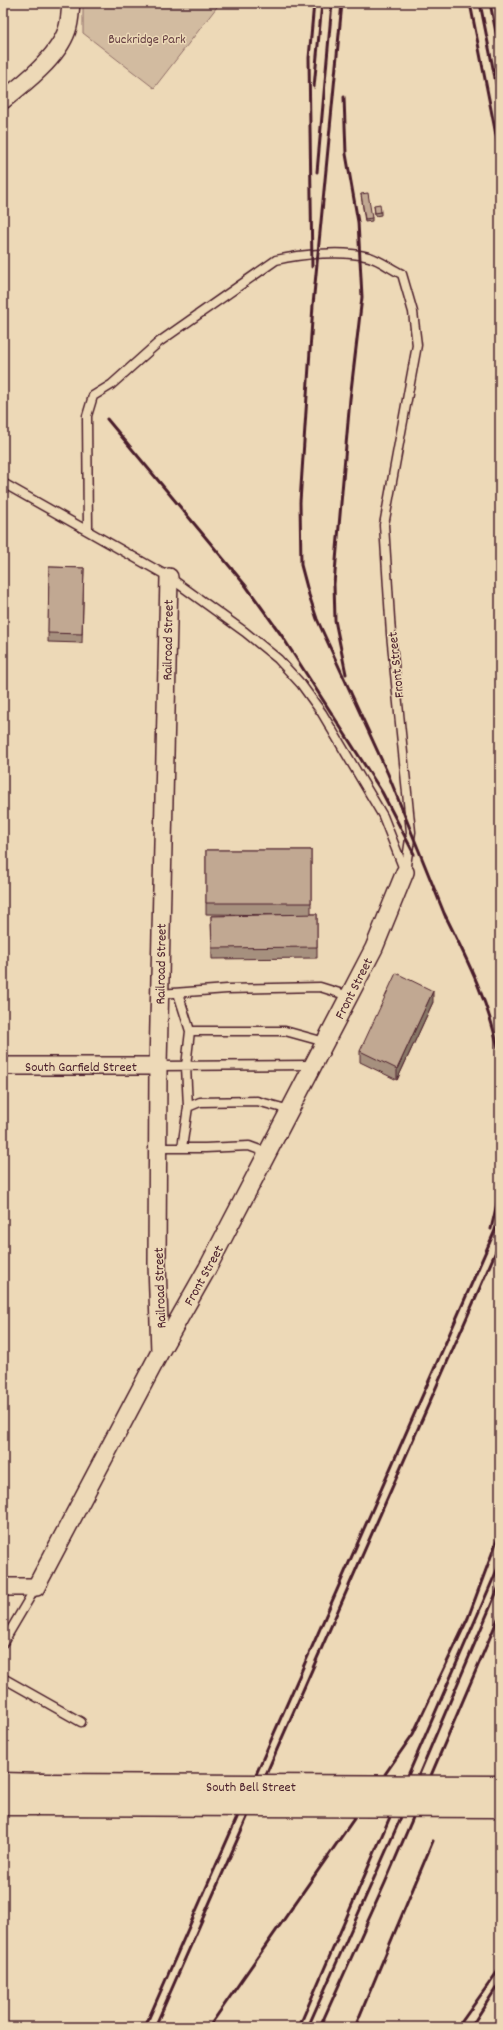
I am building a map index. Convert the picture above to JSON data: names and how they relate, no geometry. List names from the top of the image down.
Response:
{
  "streets": {
    "main road": ["South Bell Street"],
    "street": ["Railroad Street", "Front Street", "South Garfield Street"]
  },
  "crossings": [
    ["Railroad Street", "Front Street"],
    ["Railroad Street", "South Garfield Street"]
  ],
  "parks": ["Buckridge Park"]
}
